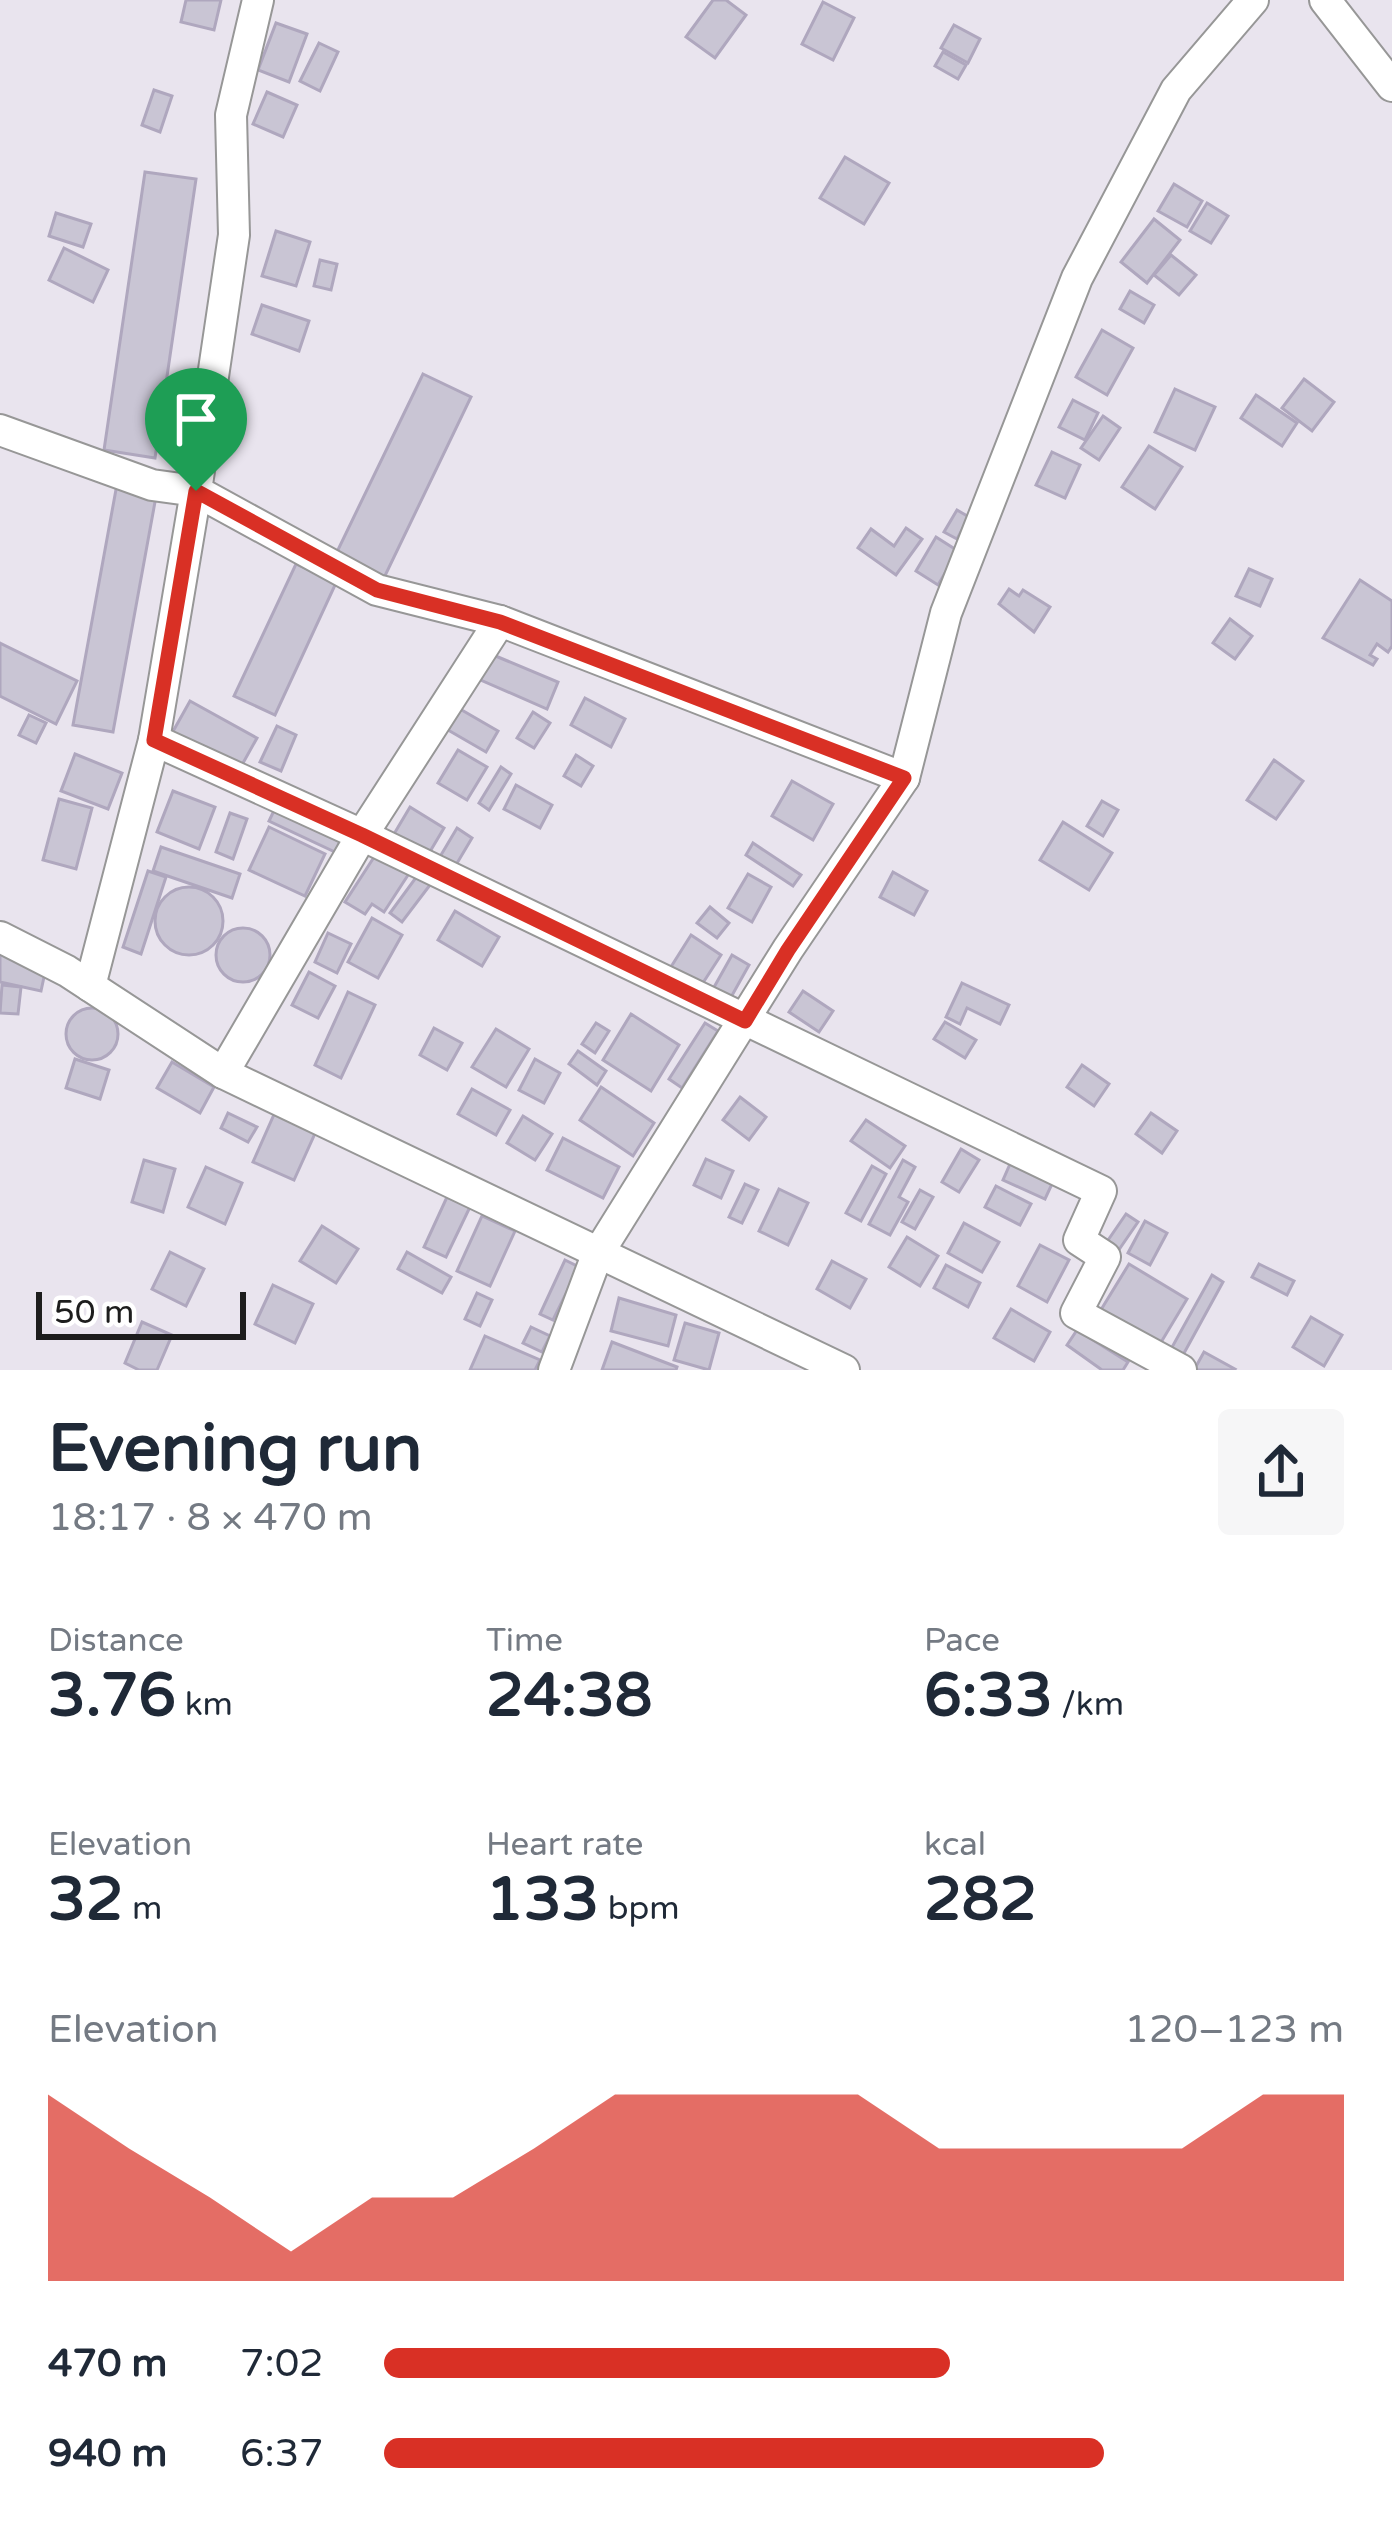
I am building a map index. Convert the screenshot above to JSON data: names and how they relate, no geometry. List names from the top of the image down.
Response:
{
  "scale_bar": "50 m",
  "page": {
    "scale": "50 m",
    "heading": ["Evening run", "18:17 · 8 × 470 m"],
    "stats": [
      ["Distance", "3.76 km"],
      ["Time", "24:38"],
      ["Pace", "6:33 /km"],
      ["Elevation", "32 m"],
      ["Heart rate", "133 bpm"],
      ["kcal", "282"]
    ],
    "chart": ["Elevation", "120–123 m"],
    "list": [
      {
        "name": "470 m",
        "note": "7:02"
      },
      {
        "name": "940 m",
        "note": "6:37"
      }
    ]
  }
}
